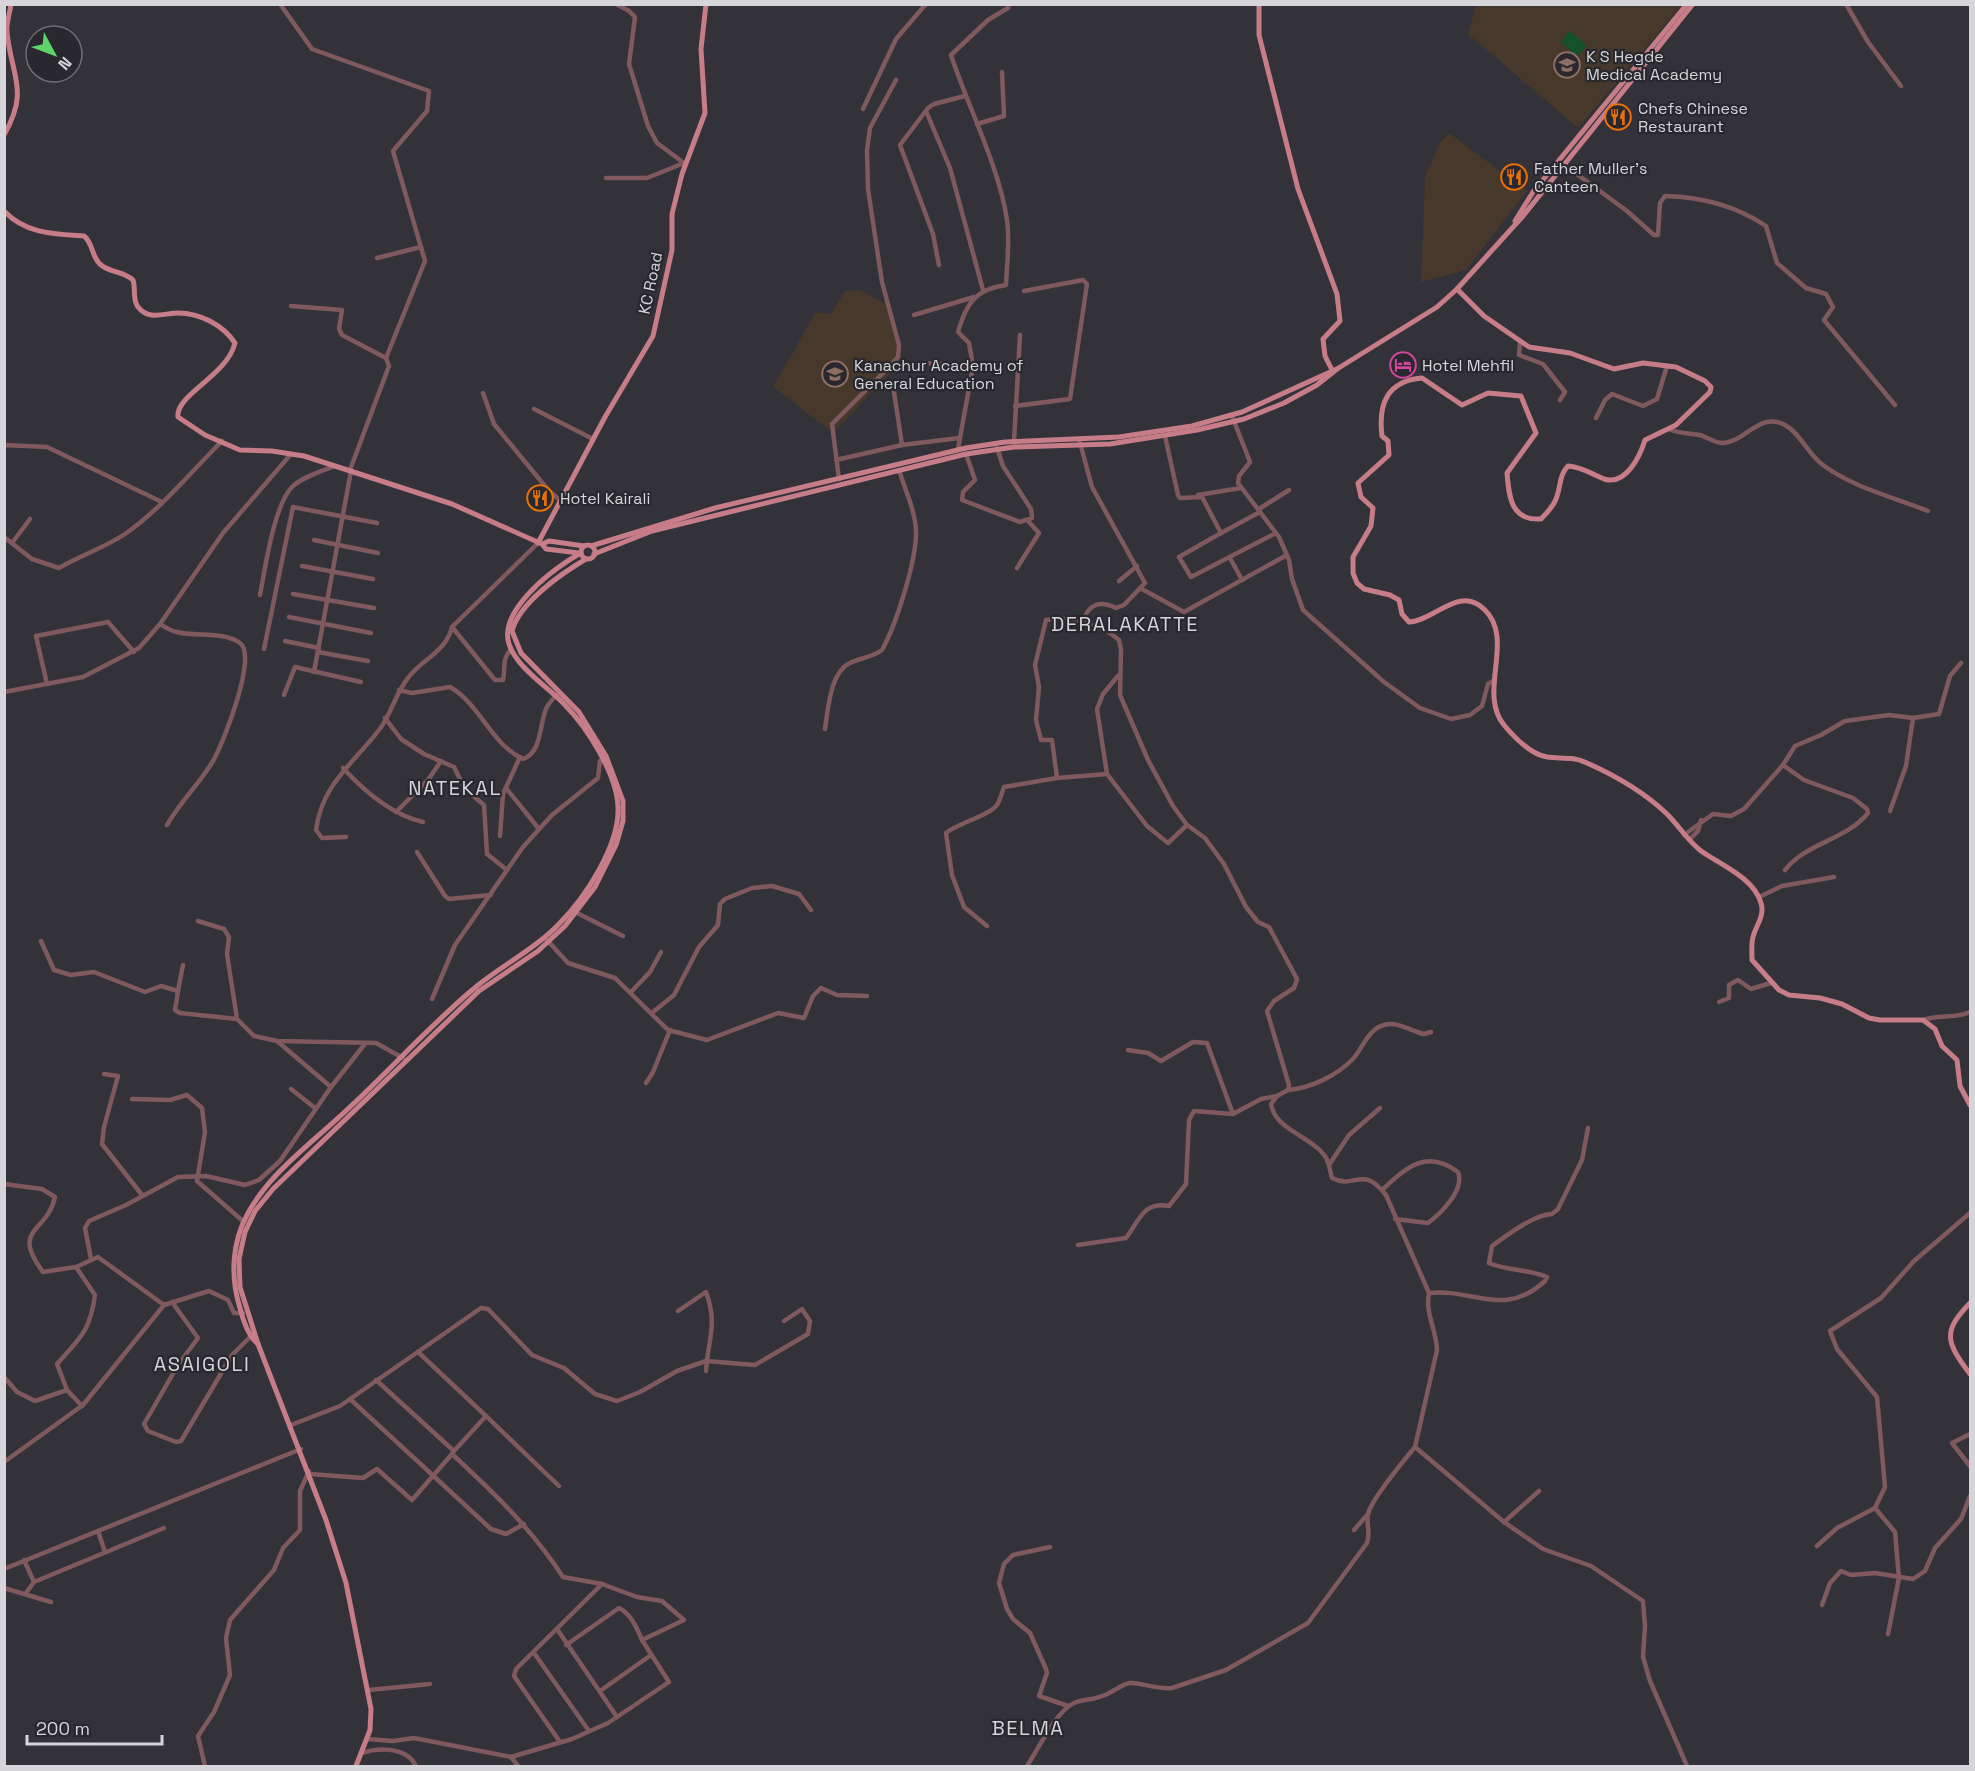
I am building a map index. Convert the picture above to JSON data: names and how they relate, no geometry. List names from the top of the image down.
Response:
{
  "streets": {
    "main road": ["KC Road"]
  },
  "districts": [
    "DERALAKATTE",
    "NATEKAL",
    "ASAIGOLI",
    "BELMA"
  ],
  "places": {
    "school or university": ["K S Hegde Medical Academy", "Kanachur Academy of General Education"],
    "restaurant": ["Chefs Chinese Restaurant", "Father Muller's Canteen", "Hotel Kairali"],
    "hotel": ["Hotel Mehfil"]
  },
  "scale_bar": "200 m",
  "north": "bottom right"
}
